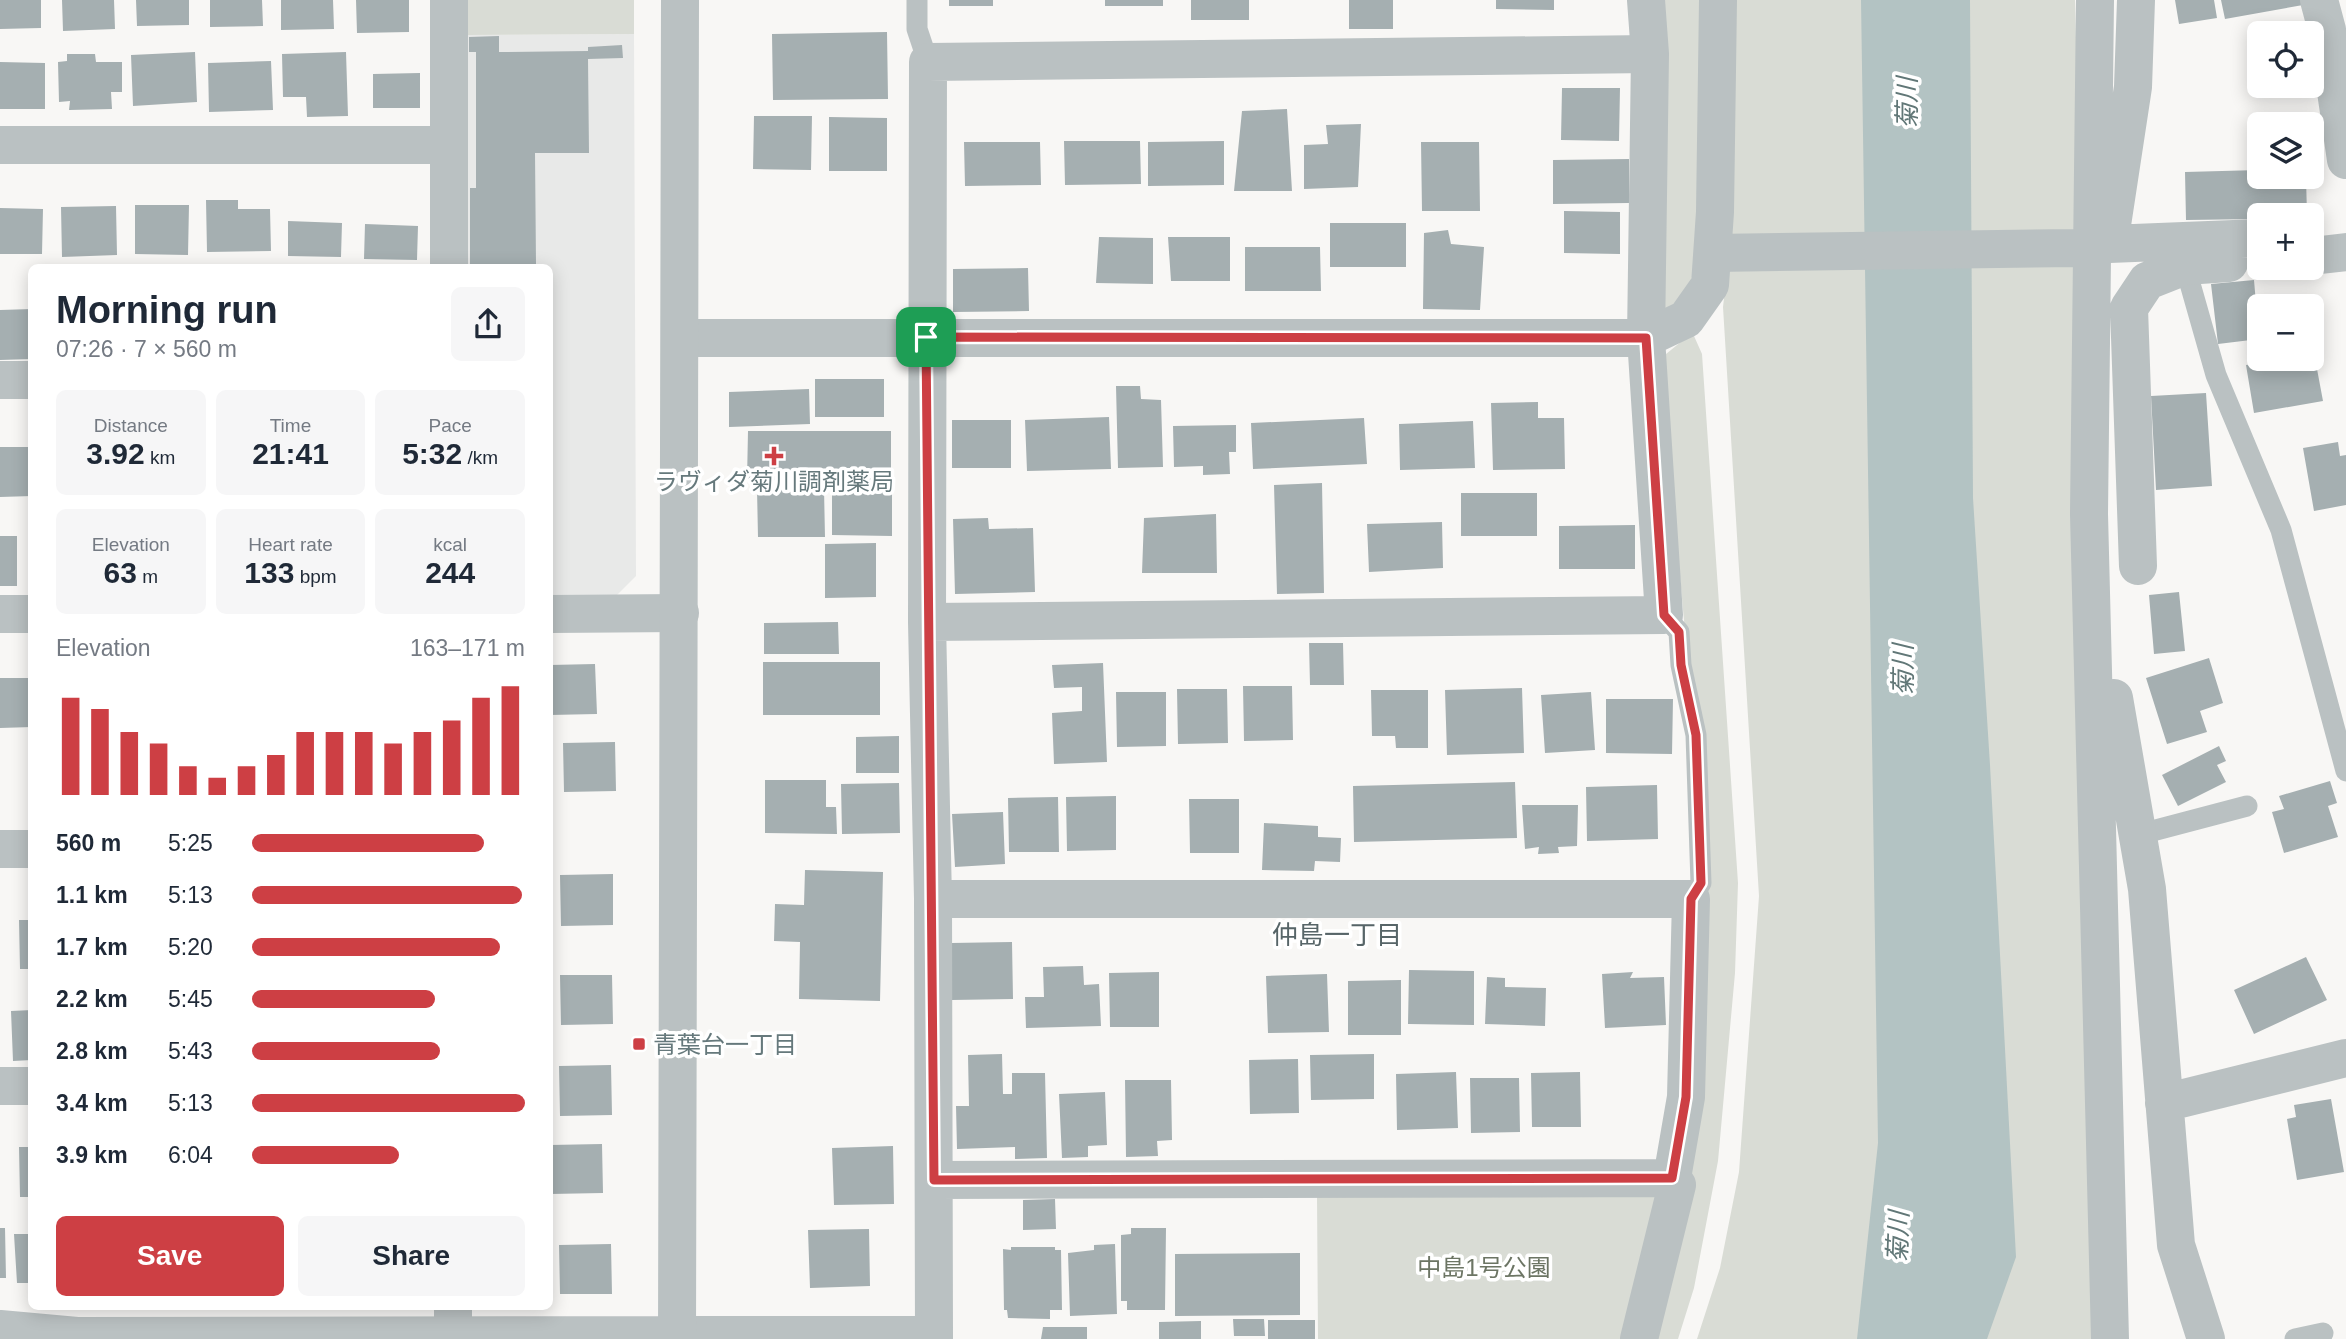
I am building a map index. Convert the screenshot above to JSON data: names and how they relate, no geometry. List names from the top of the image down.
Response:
{
  "districts": ["仲島一丁目"],
  "water": ["菊川"],
  "parks": ["中島1号公園"],
  "places": {
    "health": ["ラヴィダ菊川調剤薬局"],
    "transit": ["青葉台一丁目"]
  },
  "page": {
    "map_buttons": ["+", "−"],
    "heading": ["Morning run", "07:26 · 7 × 560 m"],
    "stats": [
      ["Distance", "3.92 km"],
      ["Time", "21:41"],
      ["Pace", "5:32 /km"],
      ["Elevation", "63 m"],
      ["Heart rate", "133 bpm"],
      ["kcal", "244"]
    ],
    "chart": ["Elevation", "163–171 m"],
    "list": [
      {
        "name": "560 m",
        "note": "5:25"
      },
      {
        "name": "1.1 km",
        "note": "5:13"
      },
      {
        "name": "1.7 km",
        "note": "5:20"
      },
      {
        "name": "2.2 km",
        "note": "5:45"
      },
      {
        "name": "2.8 km",
        "note": "5:43"
      },
      {
        "name": "3.4 km",
        "note": "5:13"
      },
      {
        "name": "3.9 km",
        "note": "6:04"
      }
    ],
    "buttons": ["Save", "Share"]
  }
}
